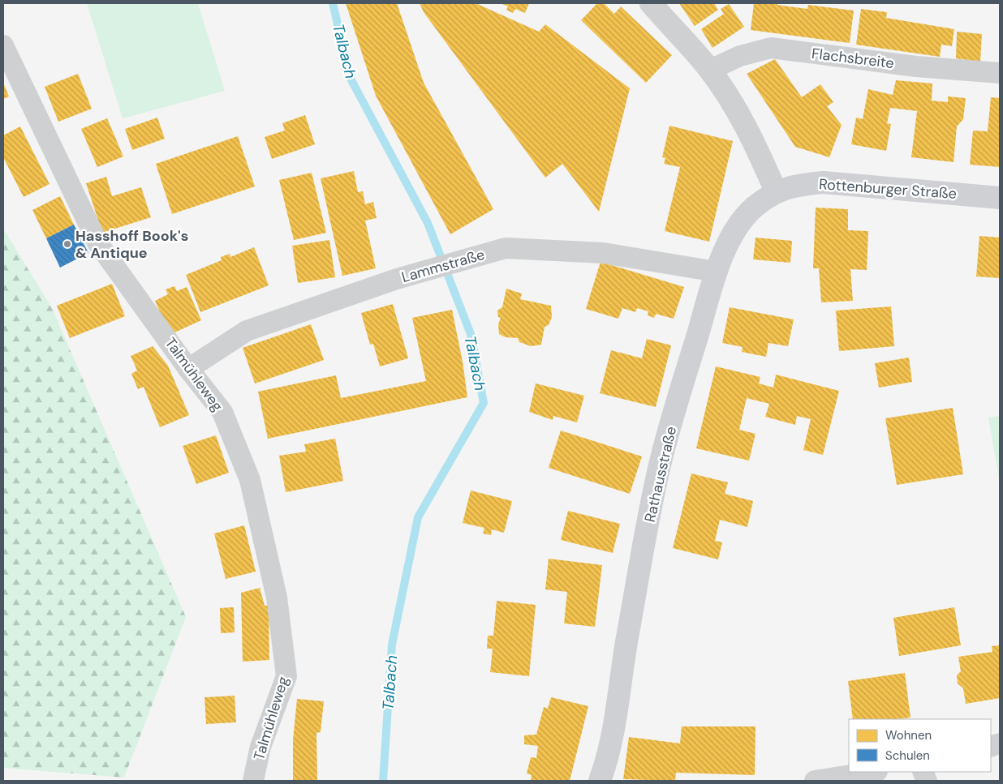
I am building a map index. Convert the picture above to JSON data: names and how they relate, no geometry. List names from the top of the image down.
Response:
{
  "streets": {
    "main road": ["Rottenburger Straße", "Rathausstraße"],
    "street": ["Flachsbreite", "Lammstraße", "Talmühleweg"]
  },
  "crossings": [
    ["Rottenburger Straße", "Rathausstraße"],
    ["Lammstraße", "Talmühleweg"],
    ["Lammstraße", "Rathausstraße"]
  ],
  "water": ["Talbach"],
  "places": ["Hasshoff Book's & Antique"],
  "legend": ["Wohnen", "Schulen"]
}
